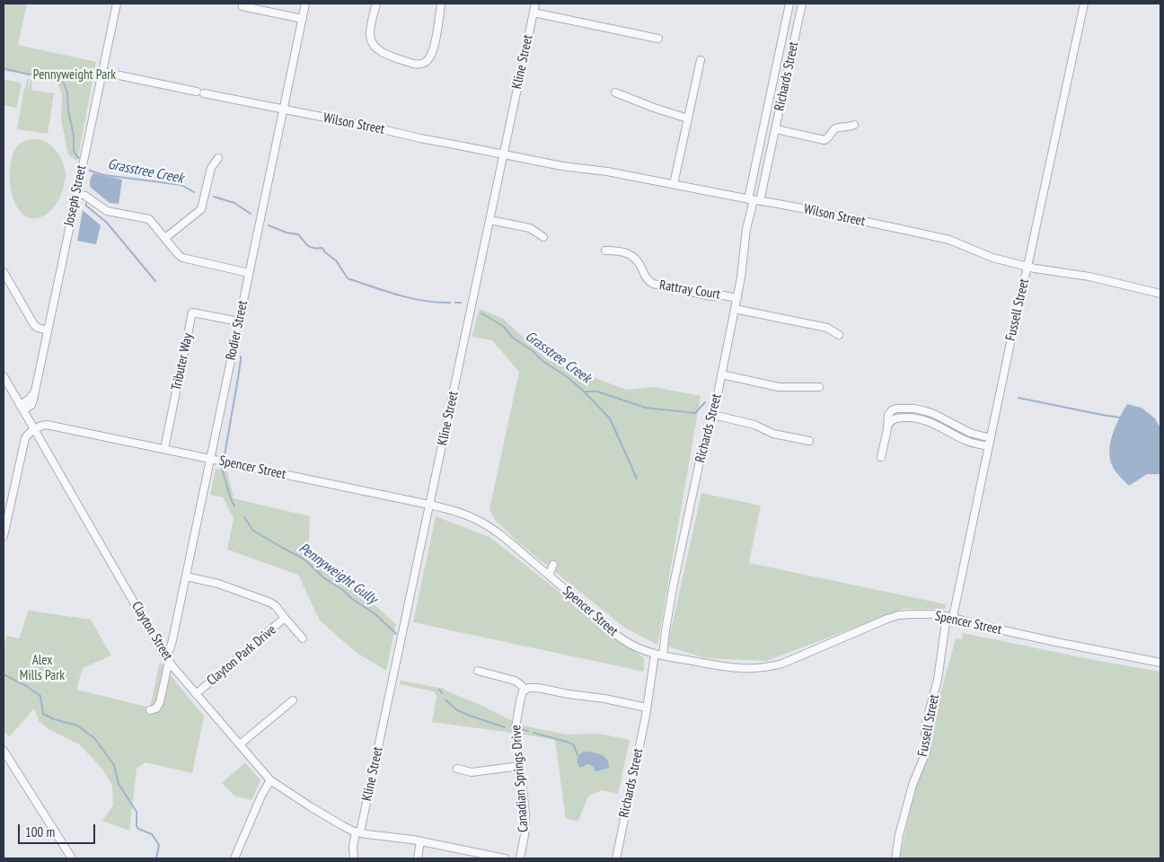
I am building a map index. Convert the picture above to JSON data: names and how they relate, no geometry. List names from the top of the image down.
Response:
{
  "streets": {
    "street": [
      "Kline Street",
      "Richards Street",
      "Wilson Street",
      "Joseph Street",
      "Rattray Court",
      "Fussell Street",
      "Rodier Street",
      "Tributer Way",
      "Spencer Street",
      "Clayton Street",
      "Clayton Park Drive",
      "Canadian Springs Drive"
    ]
  },
  "crossings": [
    ["Kline Street", "Wilson Street"],
    ["Kline Street", "Spencer Street"],
    ["Kline Street", "Clayton Street"],
    ["Richards Street", "Wilson Street"],
    ["Richards Street", "Rattray Court"],
    ["Richards Street", "Spencer Street"],
    ["Wilson Street", "Fussell Street"],
    ["Wilson Street", "Rodier Street"],
    ["Joseph Street", "Clayton Street"],
    ["Fussell Street", "Spencer Street"],
    ["Rodier Street", "Tributer Way"],
    ["Rodier Street", "Spencer Street"],
    ["Rodier Street", "Clayton Street"],
    ["Rodier Street", "Clayton Park Drive"],
    ["Tributer Way", "Spencer Street"],
    ["Spencer Street", "Clayton Street"],
    ["Clayton Street", "Clayton Park Drive"]
  ],
  "water": ["Grasstree Creek", "Pennyweight Gully"],
  "parks": ["Pennyweight Park", "Alex Mills Park"],
  "scale_bar": "100 m"
}
